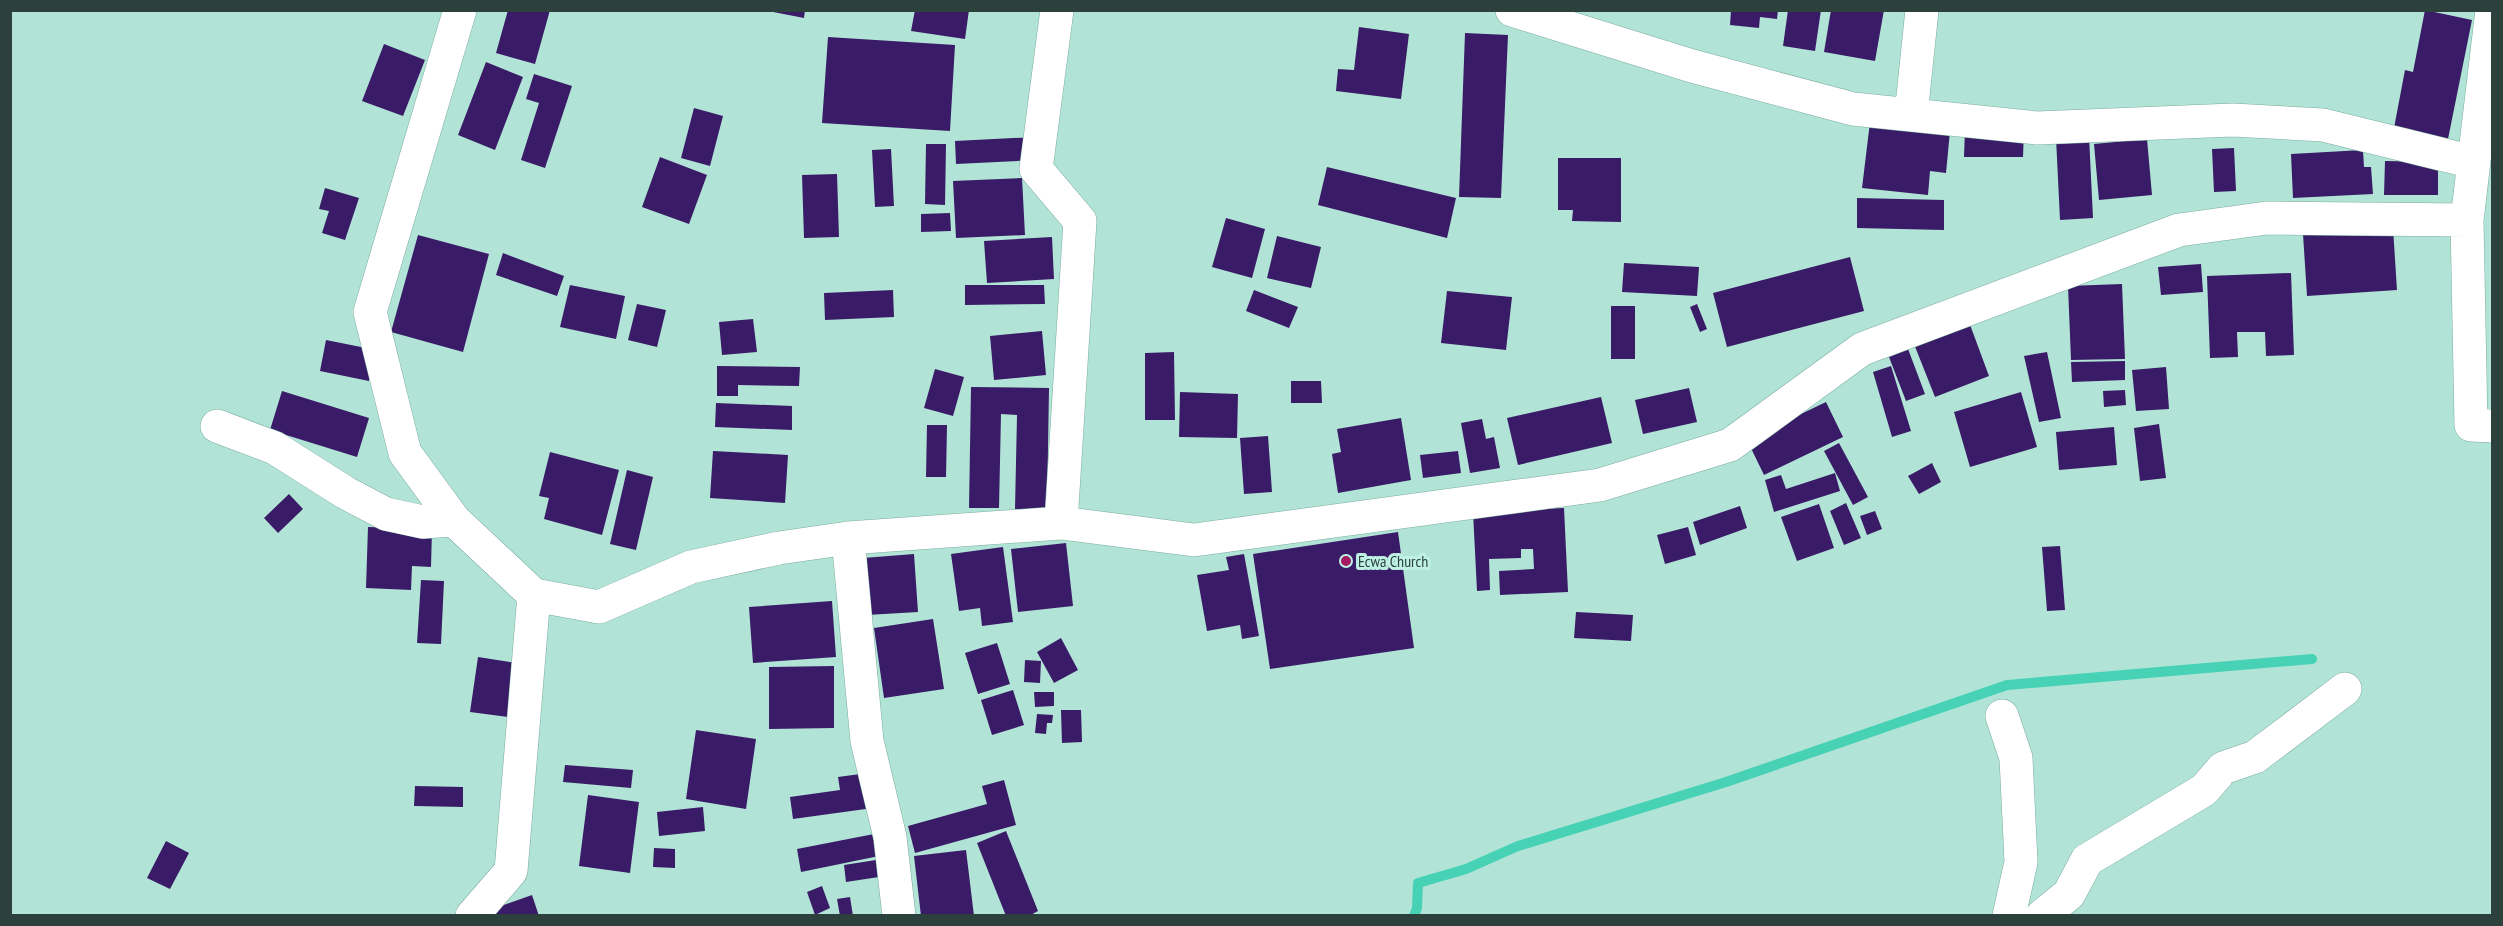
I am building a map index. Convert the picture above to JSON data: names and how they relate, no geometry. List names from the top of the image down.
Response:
{
  "places": ["Ecwa Church"]
}
